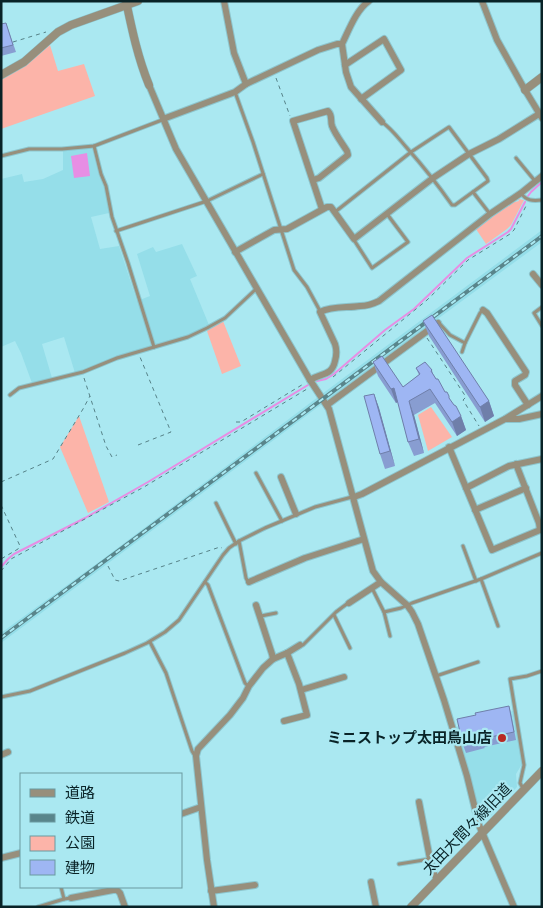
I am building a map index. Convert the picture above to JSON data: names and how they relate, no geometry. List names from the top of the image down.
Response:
{
  "streets": {
    "street": ["太田大間々線旧道"]
  },
  "places": ["ミニストップ太田鳥山店"],
  "legend": [
    "道路",
    "鉄道",
    "公園",
    "建物"
  ]
}
